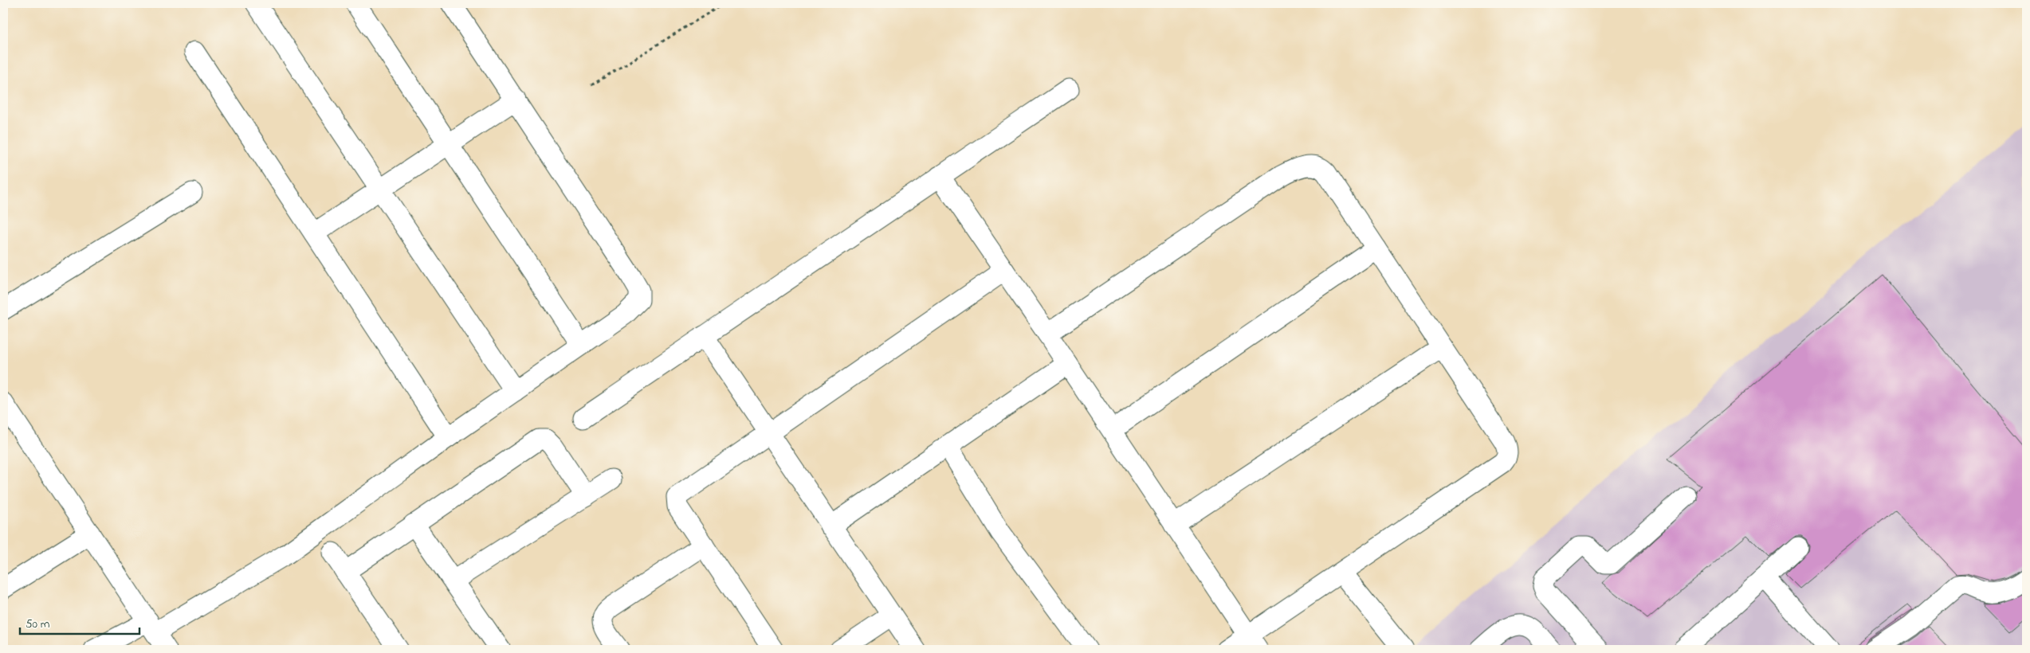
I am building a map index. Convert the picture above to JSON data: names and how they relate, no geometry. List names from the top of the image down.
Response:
{
  "scale_bar": "50 m"
}
